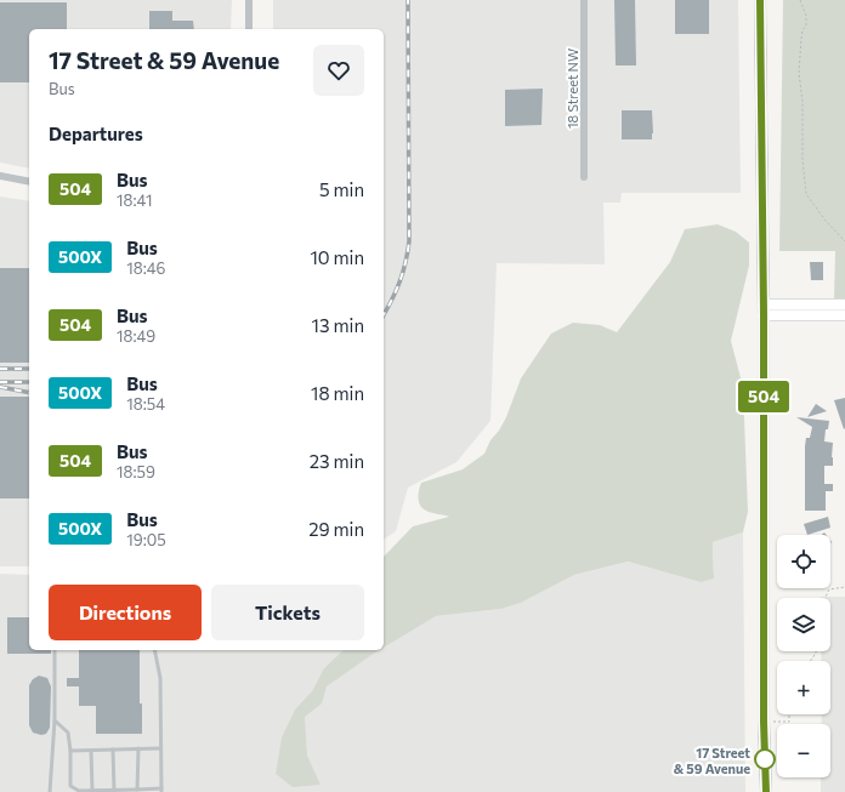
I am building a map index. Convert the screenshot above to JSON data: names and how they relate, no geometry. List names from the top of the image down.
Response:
{
  "streets": {
    "street": ["18 Street NW"]
  },
  "places": ["17 Street & 59 Avenue"],
  "lines": ["bus line 504"],
  "page": {
    "on_map": "504",
    "heading": [
      ["17 Street & 59 Avenue", "Bus"],
      "Departures"
    ],
    "list": [
      {
        "mark": "504",
        "name": "Bus",
        "note": "18:41",
        "value": "5 min"
      },
      {
        "mark": "500X",
        "name": "Bus",
        "note": "18:46",
        "value": "10 min"
      },
      {
        "mark": "504",
        "name": "Bus",
        "note": "18:49",
        "value": "13 min"
      },
      {
        "mark": "500X",
        "name": "Bus",
        "note": "18:54",
        "value": "18 min"
      },
      {
        "mark": "504",
        "name": "Bus",
        "note": "18:59",
        "value": "23 min"
      },
      {
        "mark": "500X",
        "name": "Bus",
        "note": "19:05",
        "value": "29 min"
      }
    ],
    "map_buttons": ["+", "−"],
    "buttons": ["Directions", "Tickets"]
  }
}
